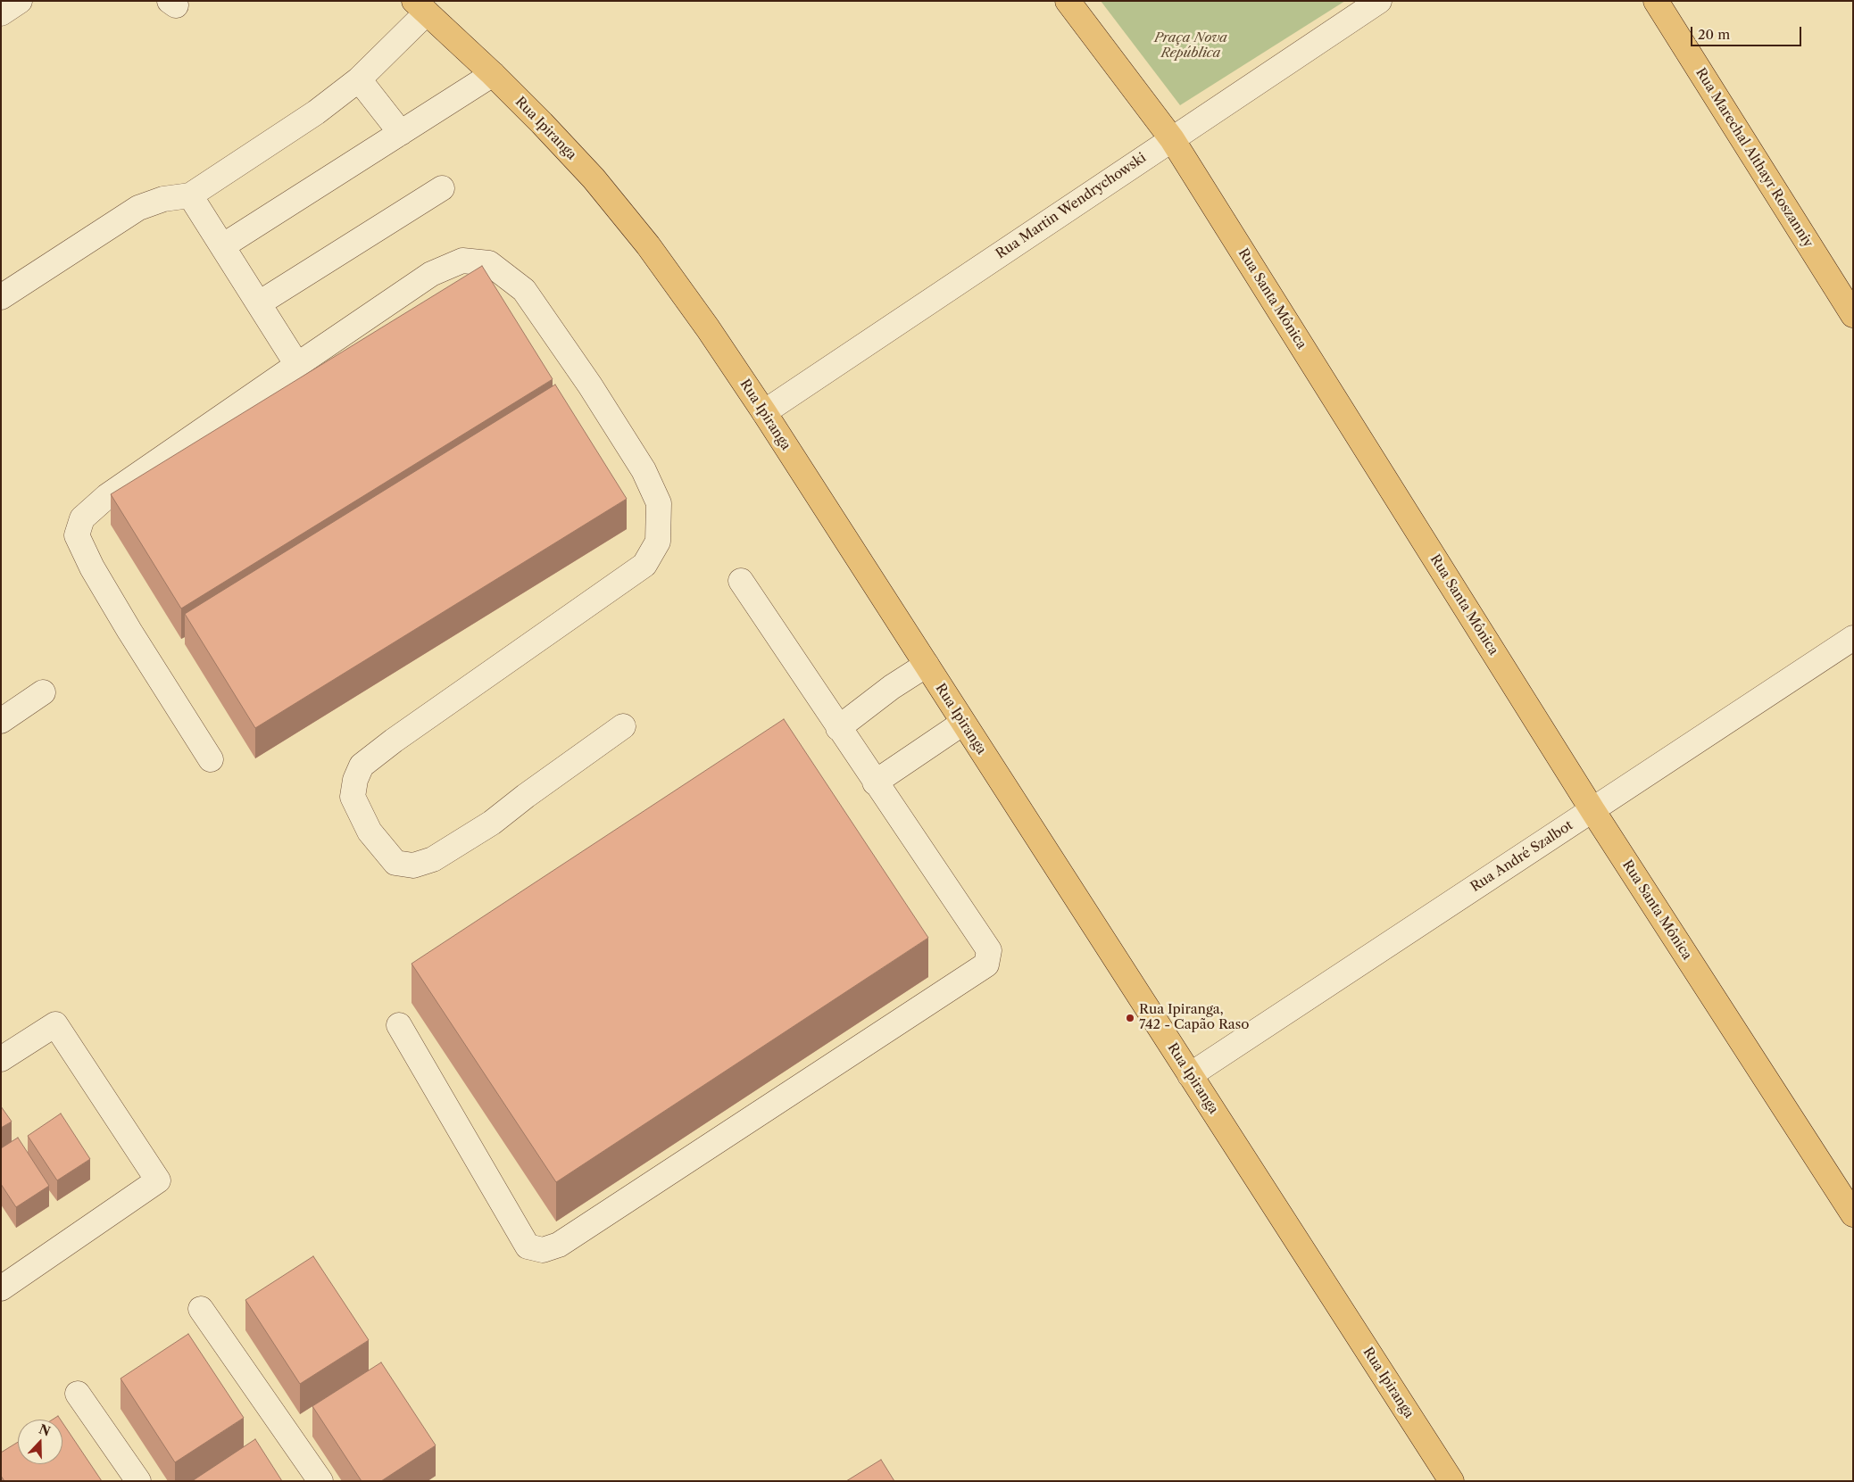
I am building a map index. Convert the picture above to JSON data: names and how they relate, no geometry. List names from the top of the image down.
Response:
{
  "streets": {
    "main road": ["Rua Ipiranga", "Rua Marechal Althayr Roszanniy", "Rua Santa Mônica"],
    "street": ["Rua Martin Wendrychowski", "Rua André Szalbot"]
  },
  "crossings": [
    ["Rua Ipiranga", "Rua Martin Wendrychowski"],
    ["Rua Ipiranga", "Rua André Szalbot"],
    ["Rua Martin Wendrychowski", "Rua Santa Mônica"],
    ["Rua Santa Mônica", "Rua André Szalbot"]
  ],
  "parks": ["Praça Nova República"],
  "places": ["Rua Ipiranga, 742 - Capão Raso"],
  "scale_bar": "20 m",
  "north": "top"
}
